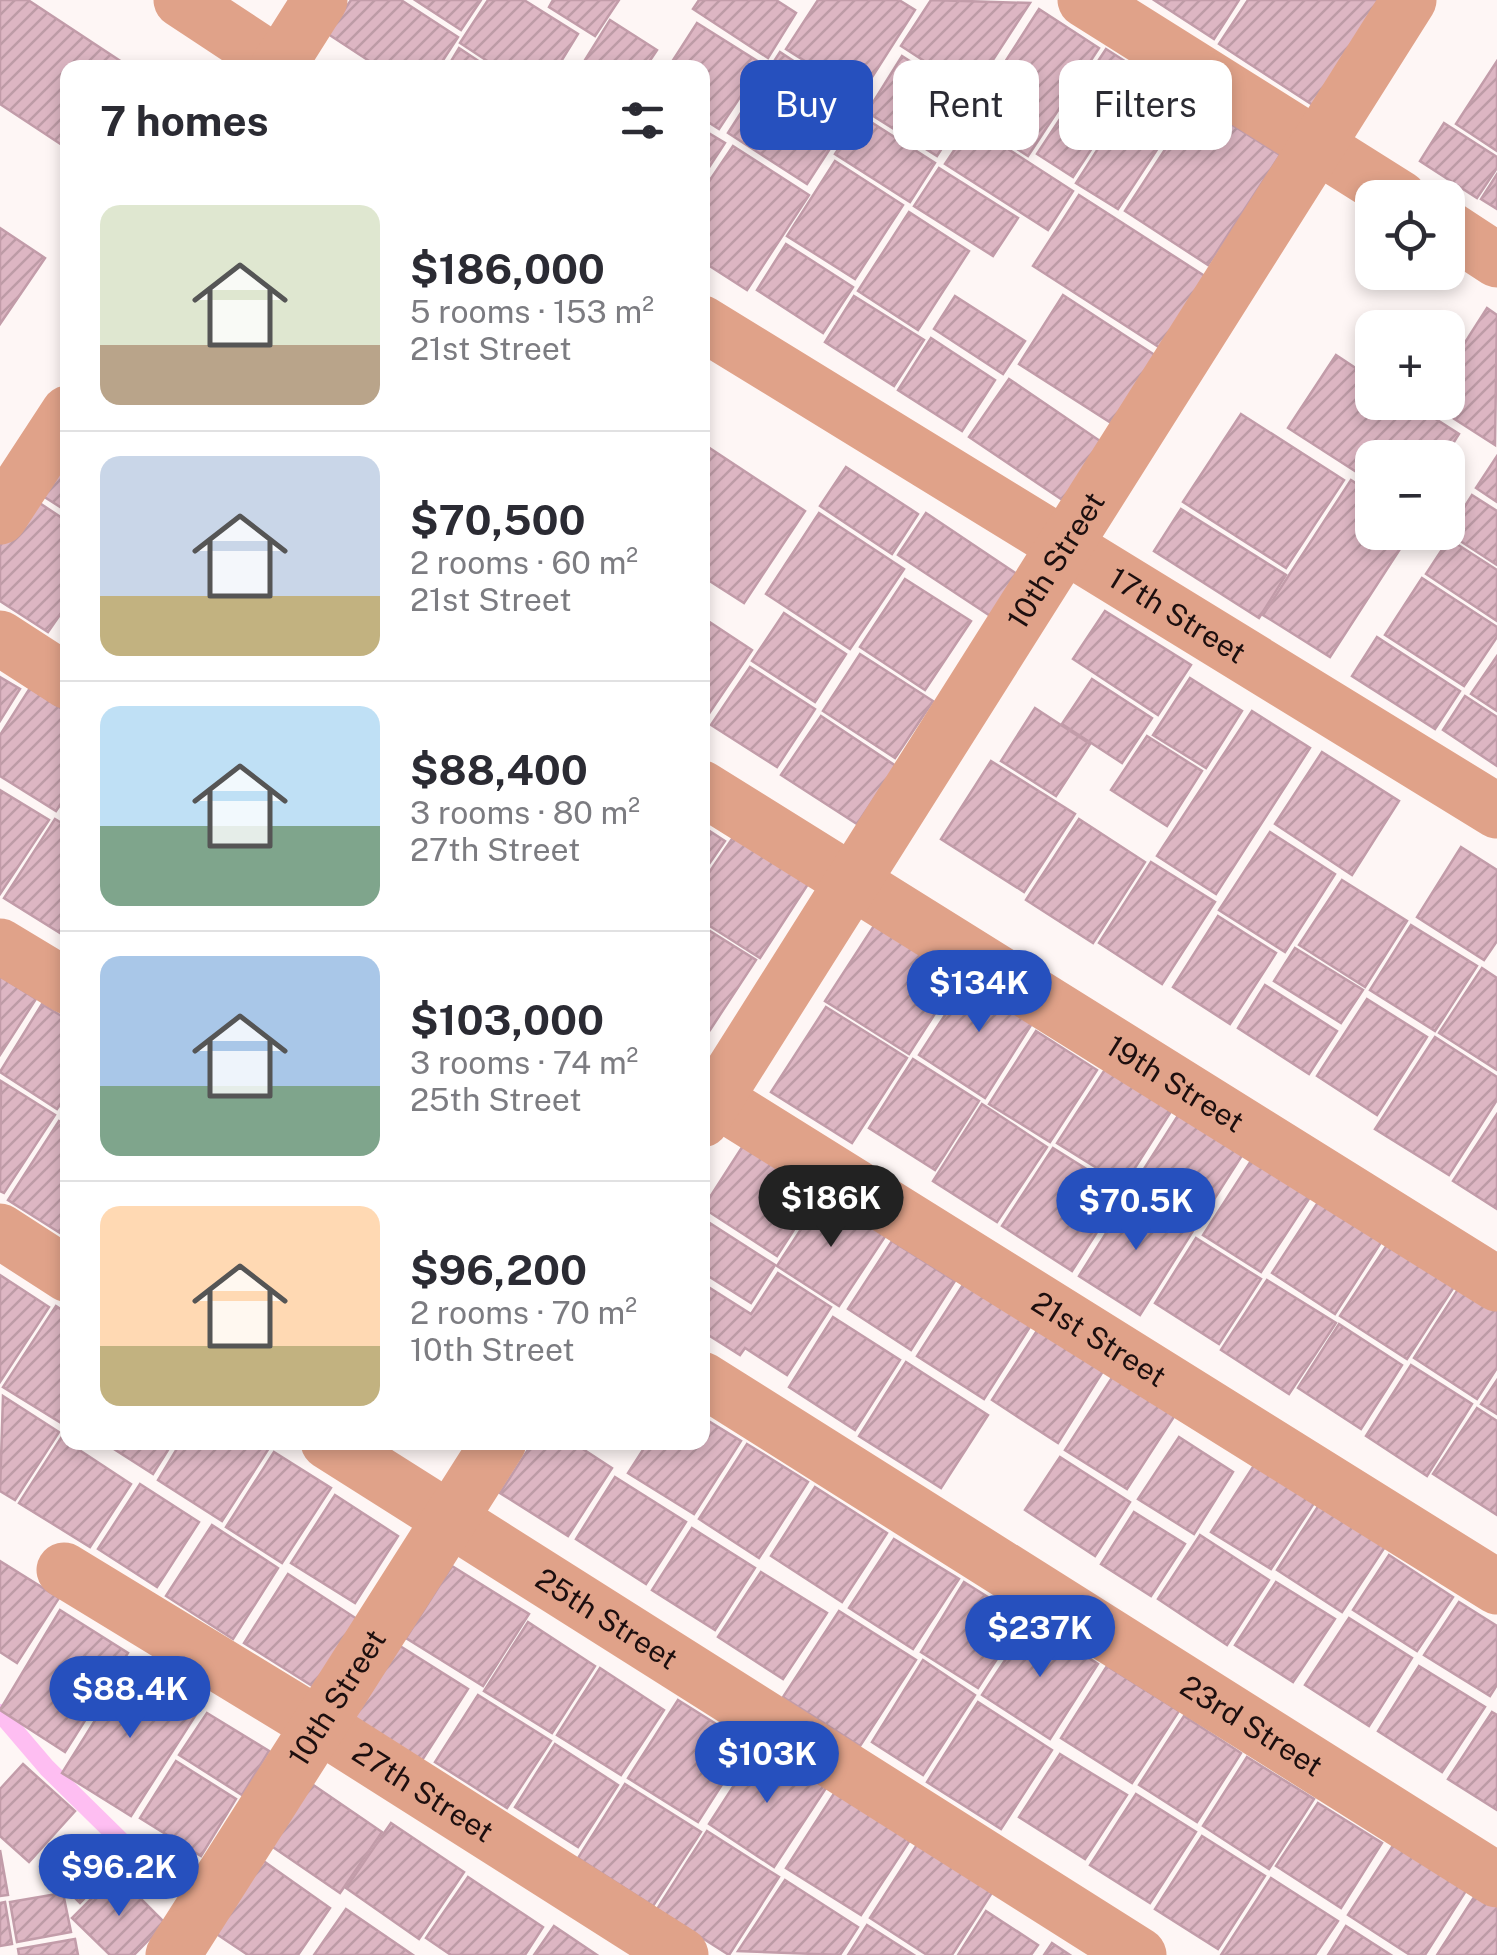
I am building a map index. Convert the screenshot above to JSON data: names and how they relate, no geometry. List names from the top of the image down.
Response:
{
  "streets": {
    "street": [
      "10th Street",
      "17th Street",
      "19th Street",
      "21st Street",
      "25th Street",
      "23rd Street",
      "27th Street"
    ]
  },
  "crossings": [
    ["10th Street", "17th Street"],
    ["10th Street", "19th Street"],
    ["10th Street", "25th Street"],
    ["10th Street", "27th Street"]
  ],
  "page": {
    "chip": ["Buy", "Rent", "Filters"],
    "heading": "7 homes",
    "map_buttons": ["+", "−"],
    "list": [
      {
        "name": "$186,000",
        "note": "5 rooms · 153 m² · 21st Street"
      },
      {
        "name": "$70,500",
        "note": "2 rooms · 60 m² · 21st Street"
      },
      {
        "name": "$88,400",
        "note": "3 rooms · 80 m² · 27th Street"
      },
      {
        "name": "$103,000",
        "note": "3 rooms · 74 m² · 25th Street"
      },
      {
        "name": "$96,200",
        "note": "2 rooms · 70 m² · 10th Street"
      }
    ],
    "price": [
      "$134K",
      "$186K",
      "$70.5K",
      "$237K",
      "$88.4K",
      "$103K",
      "$96.2K"
    ]
  }
}
